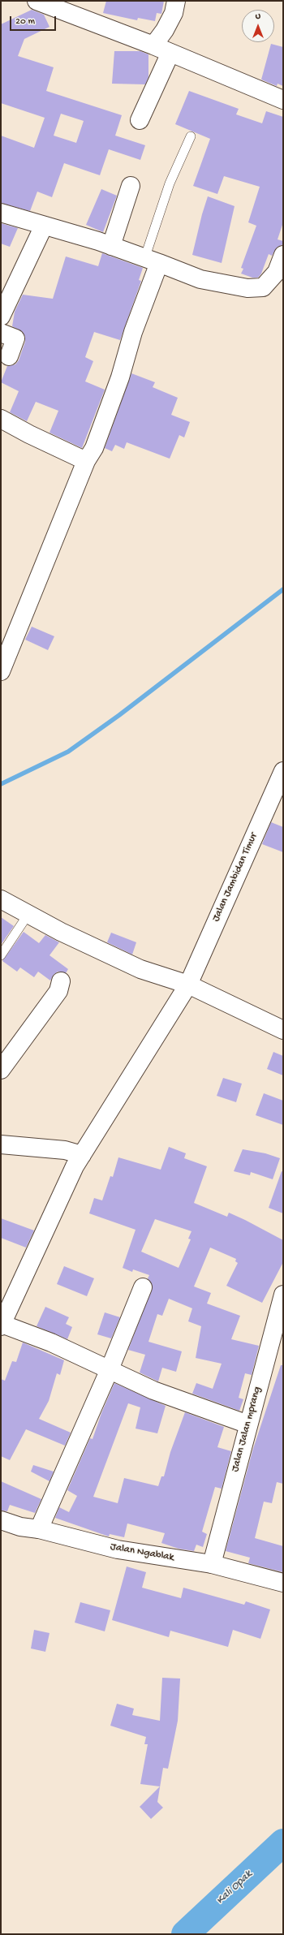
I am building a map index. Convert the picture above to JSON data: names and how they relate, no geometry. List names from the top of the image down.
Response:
{
  "streets": {
    "street": ["Jalan Jambidan Timur", "Jalan Jalan mprang", "Jalan Ngablak"]
  },
  "crossings": [
    ["Jalan Jalan mprang", "Jalan Ngablak"]
  ],
  "water": ["Kali Opak"],
  "scale_bar": "20 m",
  "north": "top"
}
